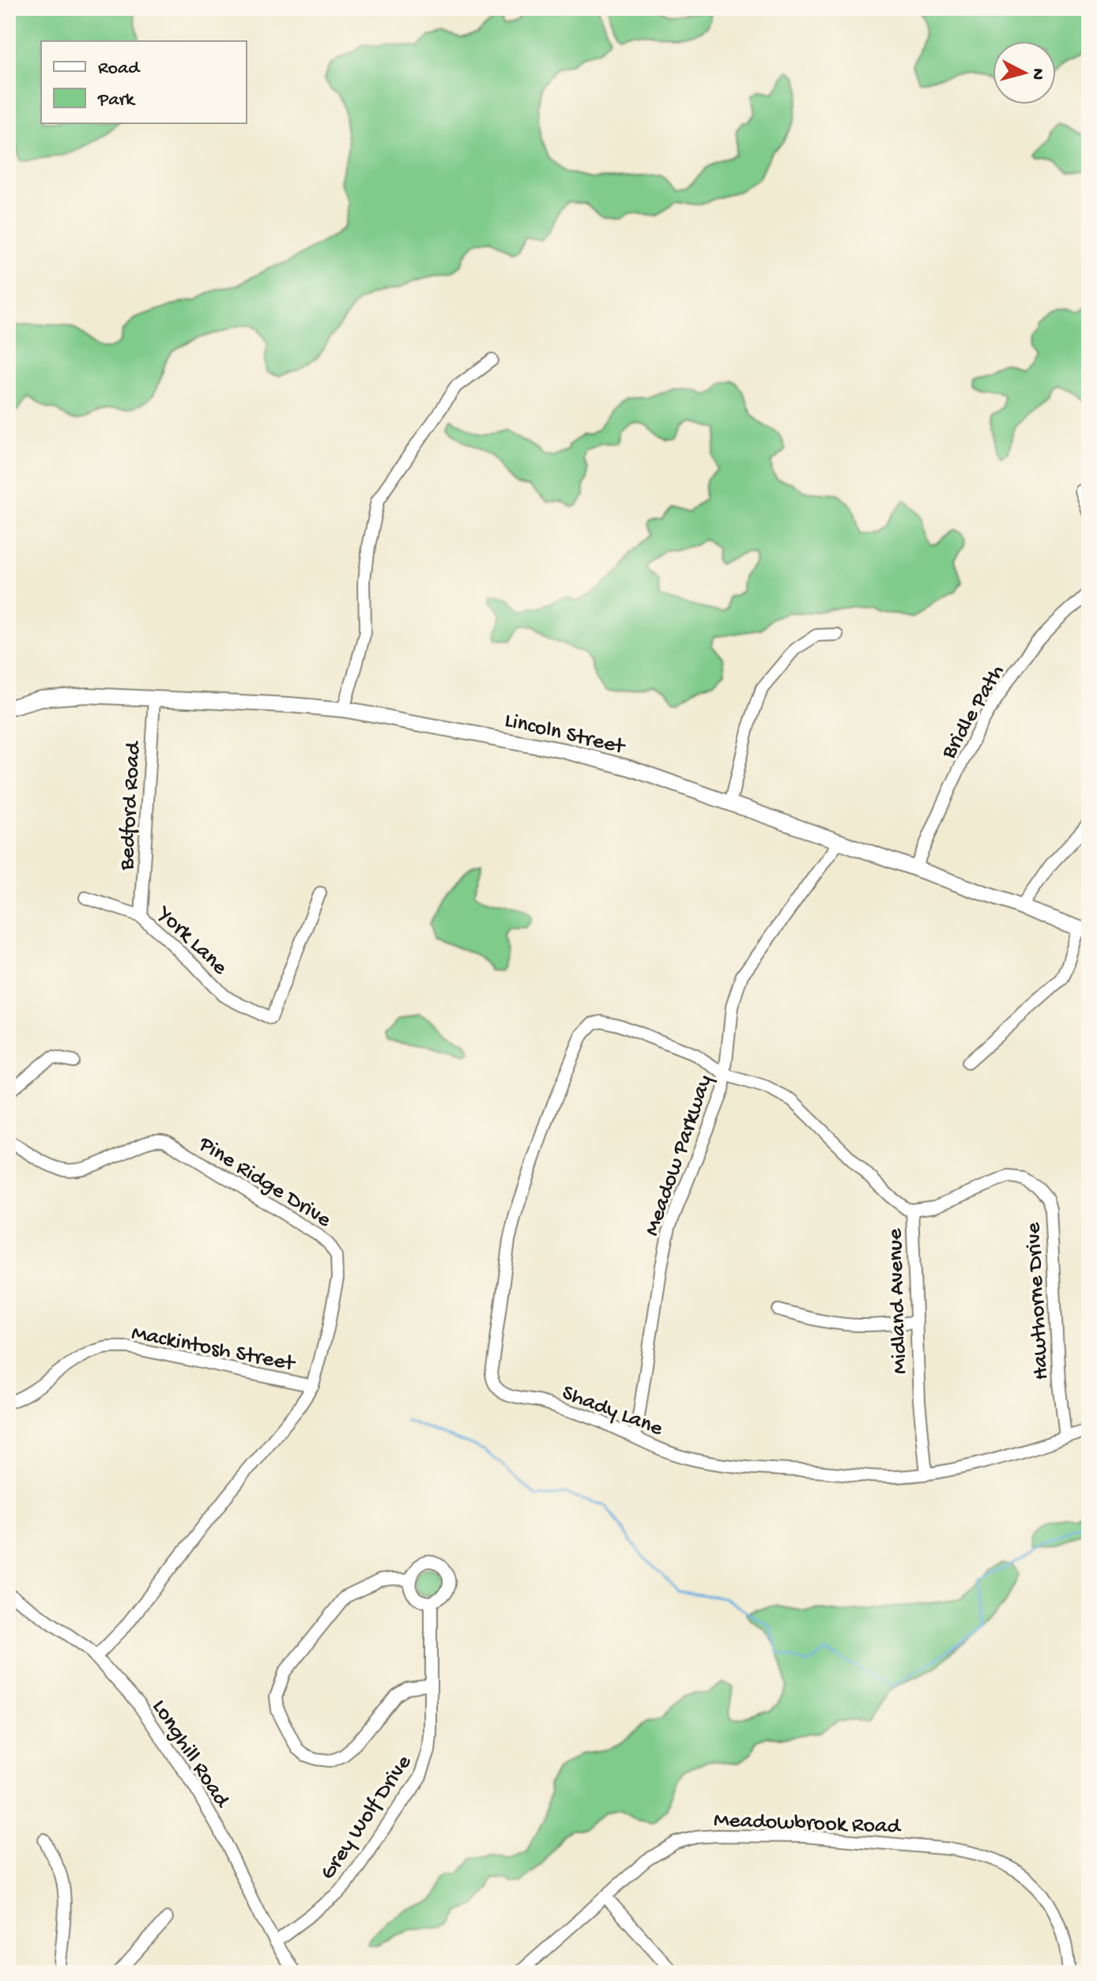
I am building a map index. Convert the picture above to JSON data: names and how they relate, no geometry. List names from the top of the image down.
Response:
{
  "streets": {
    "main road": ["Lincoln Street"],
    "street": [
      "Bridle Path",
      "Bedford Road",
      "York Lane",
      "Meadow Parkway",
      "Pine Ridge Drive",
      "Midland Avenue",
      "Hawthorne Drive",
      "Mackintosh Street",
      "Shady Lane",
      "Longhill Road",
      "Grey Wolf Drive",
      "Meadowbrook Road"
    ]
  },
  "crossings": [
    ["Bridle Path", "Lincoln Street"],
    ["Lincoln Street", "Bedford Road"],
    ["Lincoln Street", "Meadow Parkway"],
    ["Bedford Road", "York Lane"],
    ["Meadow Parkway", "Midland Avenue"],
    ["Meadow Parkway", "Shady Lane"],
    ["Pine Ridge Drive", "Mackintosh Street"],
    ["Pine Ridge Drive", "Longhill Road"],
    ["Midland Avenue", "Hawthorne Drive"],
    ["Midland Avenue", "Shady Lane"],
    ["Hawthorne Drive", "Shady Lane"],
    ["Longhill Road", "Grey Wolf Drive"]
  ],
  "legend": ["Road", "Park"],
  "north": "right"
}
